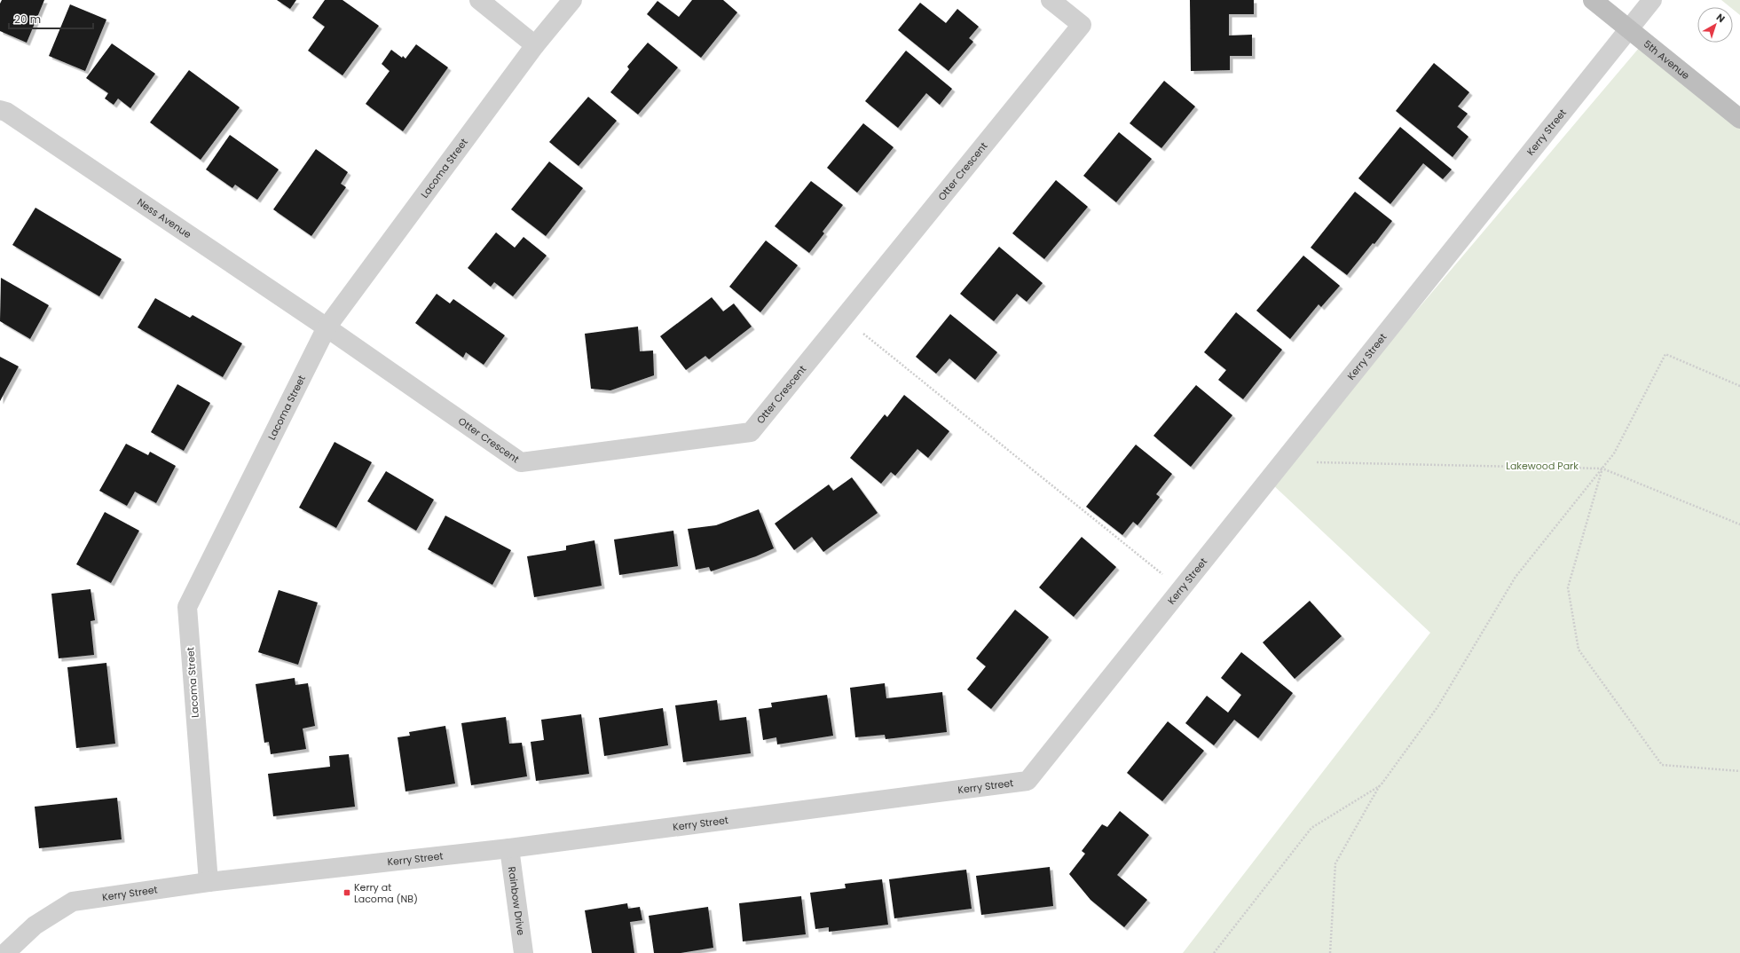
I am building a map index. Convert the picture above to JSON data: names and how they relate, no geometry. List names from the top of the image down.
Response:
{
  "streets": {
    "main road": ["5th Avenue"],
    "street": [
      "Kerry Street",
      "Lacoma Street",
      "Otter Crescent",
      "Ness Avenue",
      "Rainbow Drive"
    ]
  },
  "crossings": [
    ["5th Avenue", "Kerry Street"],
    ["Kerry Street", "Lacoma Street"],
    ["Kerry Street", "Rainbow Drive"],
    ["Lacoma Street", "Otter Crescent"],
    ["Lacoma Street", "Ness Avenue"],
    ["Otter Crescent", "Ness Avenue"]
  ],
  "parks": ["Lakewood Park"],
  "places": {
    "transit": ["Kerry at Lacoma (NB)"]
  },
  "scale_bar": "20 m",
  "north": "top right"
}
